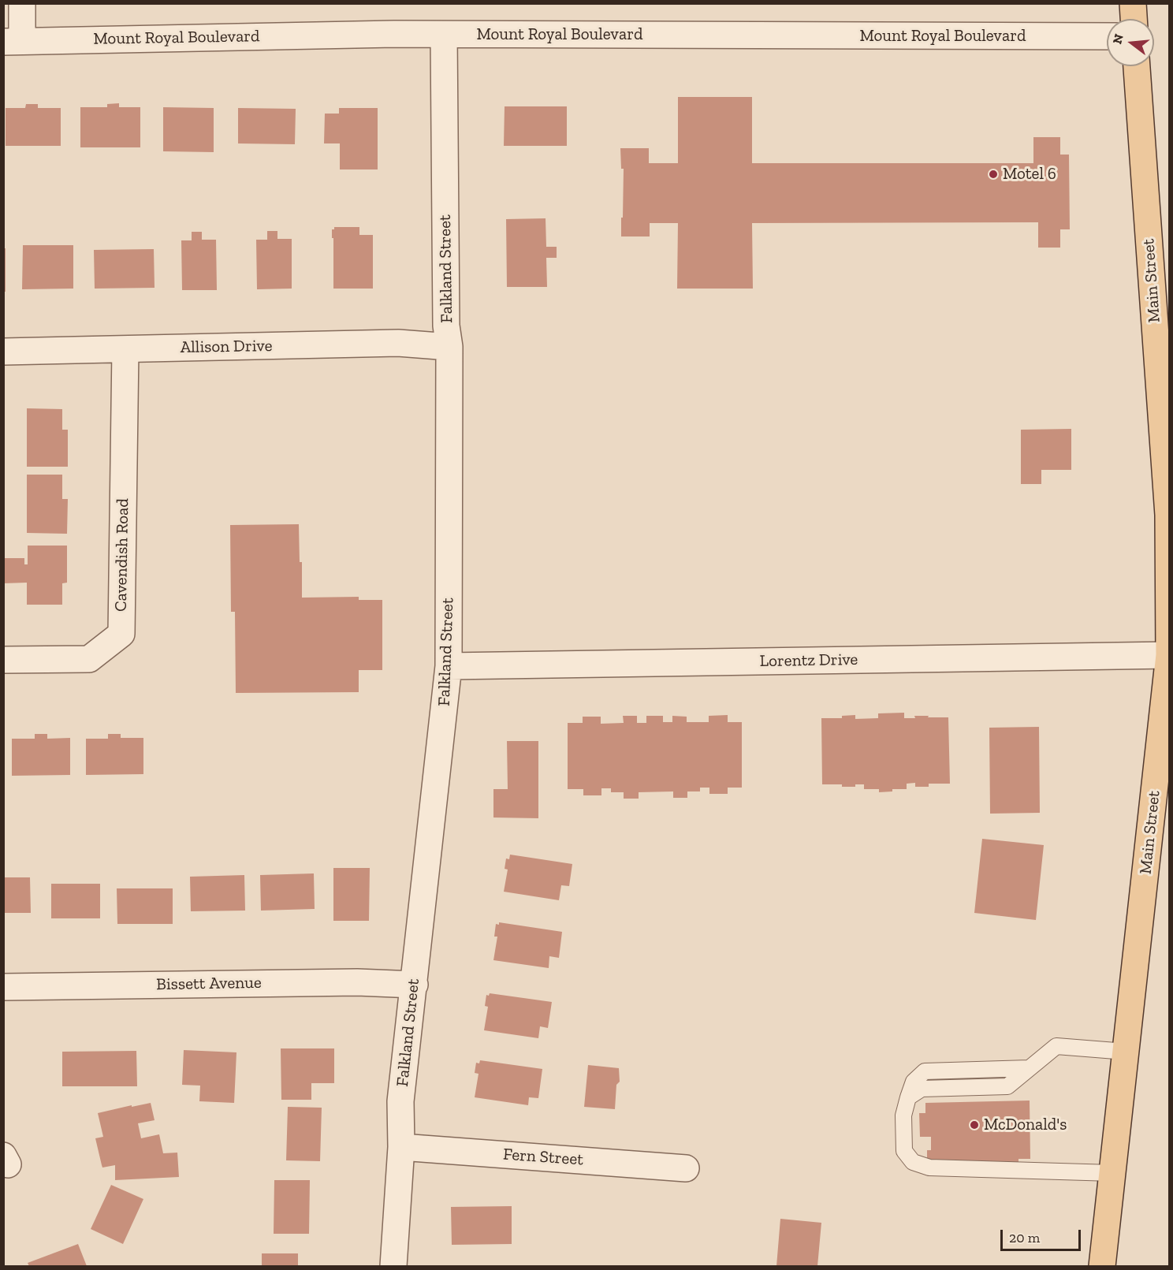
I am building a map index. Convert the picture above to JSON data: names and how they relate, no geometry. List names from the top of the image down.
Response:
{
  "streets": {
    "main road": ["Main Street"],
    "street": [
      "Mount Royal Boulevard",
      "Falkland Street",
      "Allison Drive",
      "Cavendish Road",
      "Lorentz Drive",
      "Bissett Avenue",
      "Fern Street"
    ]
  },
  "crossings": [
    ["Mount Royal Boulevard", "Falkland Street"],
    ["Falkland Street", "Allison Drive"],
    ["Falkland Street", "Lorentz Drive"],
    ["Falkland Street", "Bissett Avenue"],
    ["Falkland Street", "Fern Street"],
    ["Main Street", "Lorentz Drive"],
    ["Allison Drive", "Cavendish Road"]
  ],
  "places": ["Motel 6", "McDonald's"],
  "scale_bar": "20 m",
  "north": "left"
}
